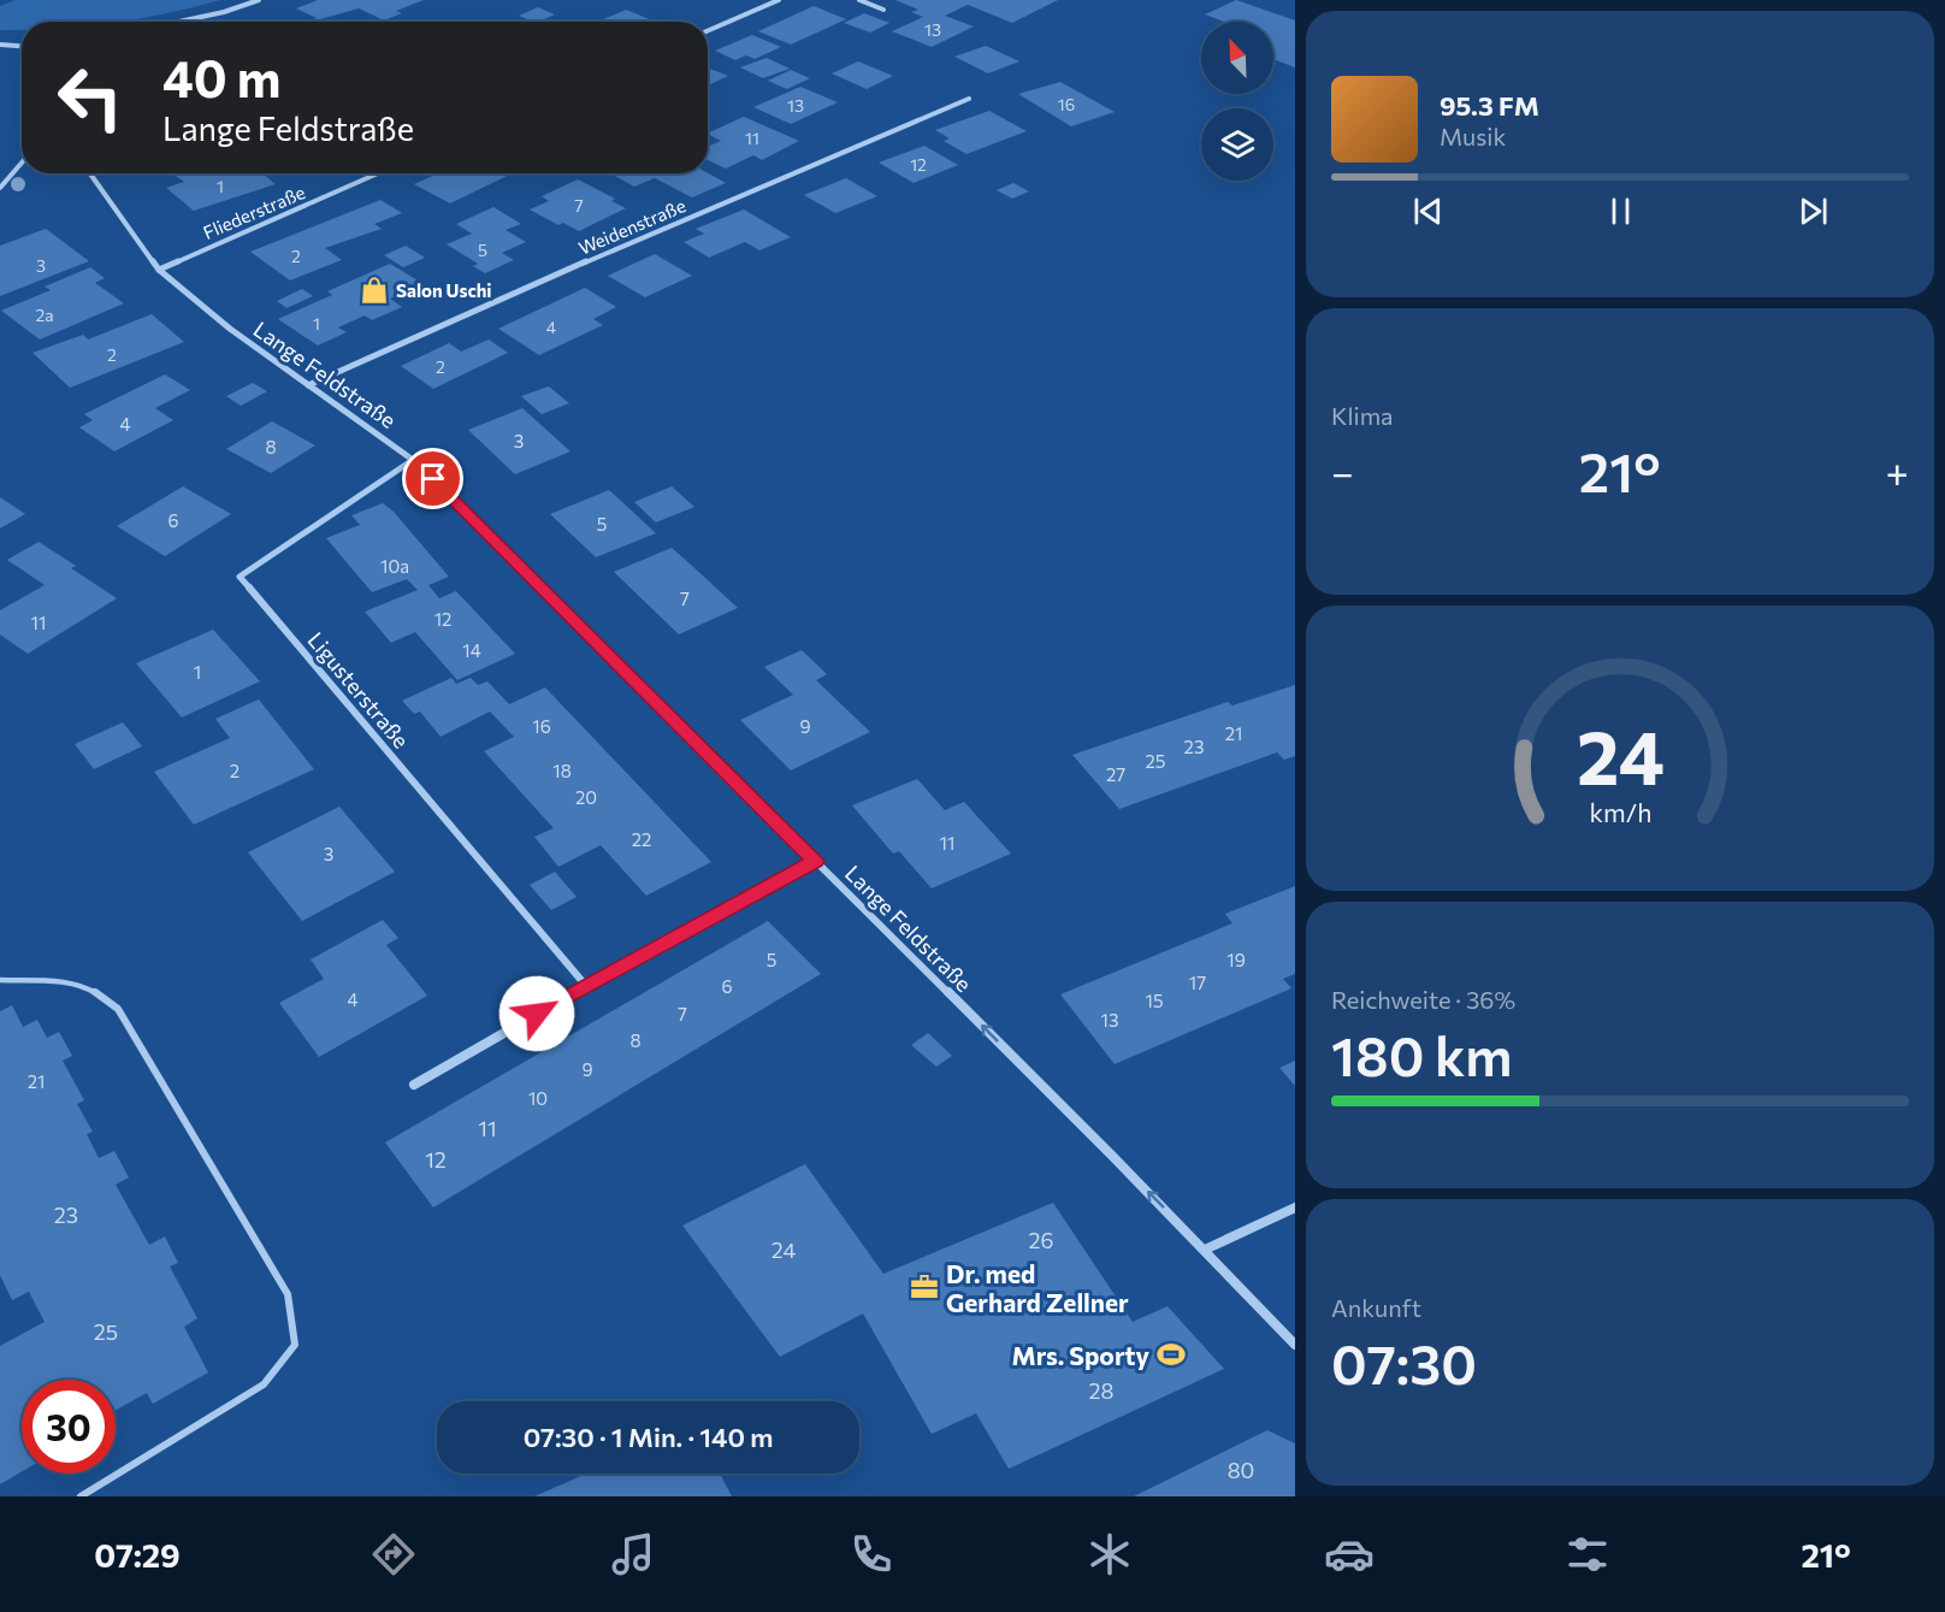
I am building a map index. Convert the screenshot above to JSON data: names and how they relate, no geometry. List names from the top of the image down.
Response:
{
  "streets": {
    "street": [
      "Fliederstraße",
      "Weidenstraße",
      "Lange Feldstraße",
      "Ligusterstraße"
    ]
  },
  "crossings": [
    ["Fliederstraße", "Lange Feldstraße"],
    ["Weidenstraße", "Lange Feldstraße"],
    ["Lange Feldstraße", "Ligusterstraße"]
  ],
  "places": {
    "shop": ["Salon Uschi"],
    "office": ["Dr. med Gerhard Zellner"],
    "sports": ["Mrs. Sporty"]
  },
  "house_numbers": [
    "13",
    "16",
    "13",
    "11",
    "12",
    "1",
    "7",
    "5",
    "2",
    "3",
    "2a",
    "1",
    "4",
    "2",
    "2",
    "4",
    "3",
    "8",
    "6",
    "5",
    "10a",
    "7",
    "12",
    "11",
    "14",
    "1",
    "16",
    "9",
    "21",
    "23",
    "25",
    "2",
    "18",
    "27",
    "20",
    "22",
    "11",
    "3",
    "5",
    "19",
    "17",
    "6",
    "4",
    "15",
    "7",
    "13",
    "8",
    "9",
    "21",
    "10",
    "11",
    "12",
    "23",
    "26",
    "24",
    "25",
    "28",
    "80"
  ],
  "north": "top left",
  "page": {
    "turn": ["40 m", "Lange Feldstraße"],
    "song": ["95.3 FM", "Musik"],
    "tile": [
      "Klima",
      ["Reichweite · 36%", "180 km"],
      ["Ankunft", "07:30"]
    ],
    "heat": ["−", "21°", "+"],
    "limit": "30",
    "trip": "07:30 · 1 Min. · 140 m",
    "tabs": ["07:29", "21°"],
    "gauge": ["24", "km/h"]
  }
}
